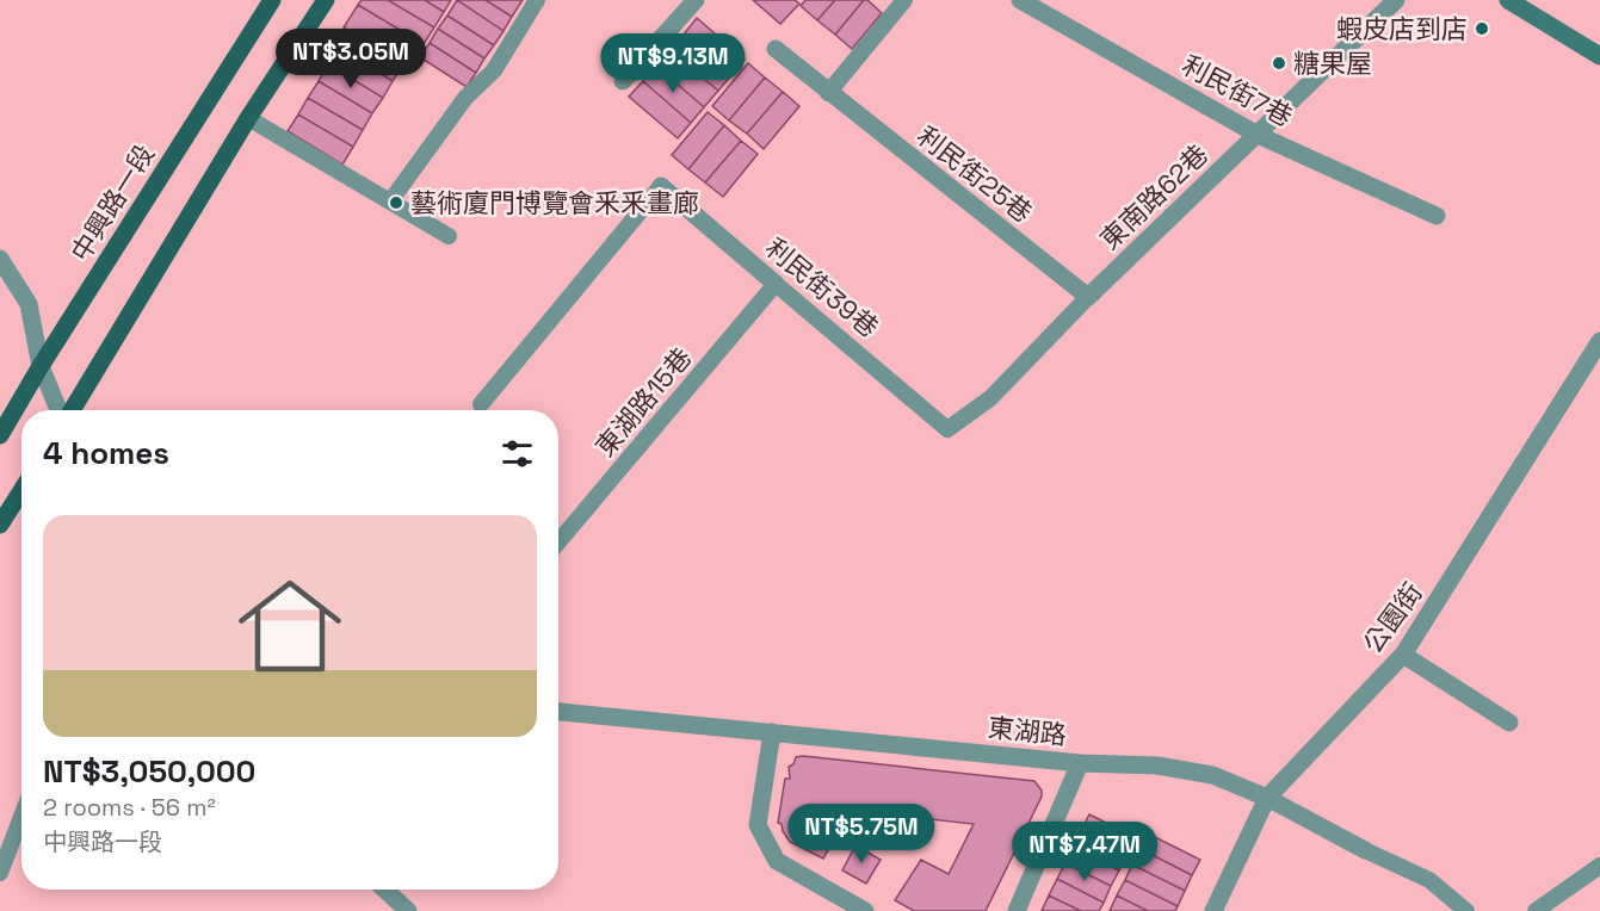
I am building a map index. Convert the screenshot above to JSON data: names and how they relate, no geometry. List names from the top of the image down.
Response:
{
  "streets": {
    "main road": ["中興路一段"],
    "street": [
      "利民街7巷",
      "利民街25巷",
      "東南路62巷",
      "利民街39巷",
      "公園街",
      "東湖路"
    ],
    "lane": ["東湖路15巷"]
  },
  "crossings": [
    ["利民街7巷", "東南路62巷"],
    ["利民街25巷", "東南路62巷"],
    ["東南路62巷", "利民街39巷"],
    ["利民街39巷", "東湖路15巷"],
    ["公園街", "東湖路"]
  ],
  "places": ["蝦皮店到店", "糖果屋", "藝術廈門博覽會釆釆畫廊"],
  "page": {
    "price": [
      "NT$3.05M",
      "NT$9.13M",
      "NT$5.75M",
      "NT$7.47M"
    ],
    "heading": "4 homes",
    "list": [
      {
        "name": "NT$3,050,000",
        "note": "2 rooms · 56 m² · 中興路一段"
      }
    ]
  }
}
